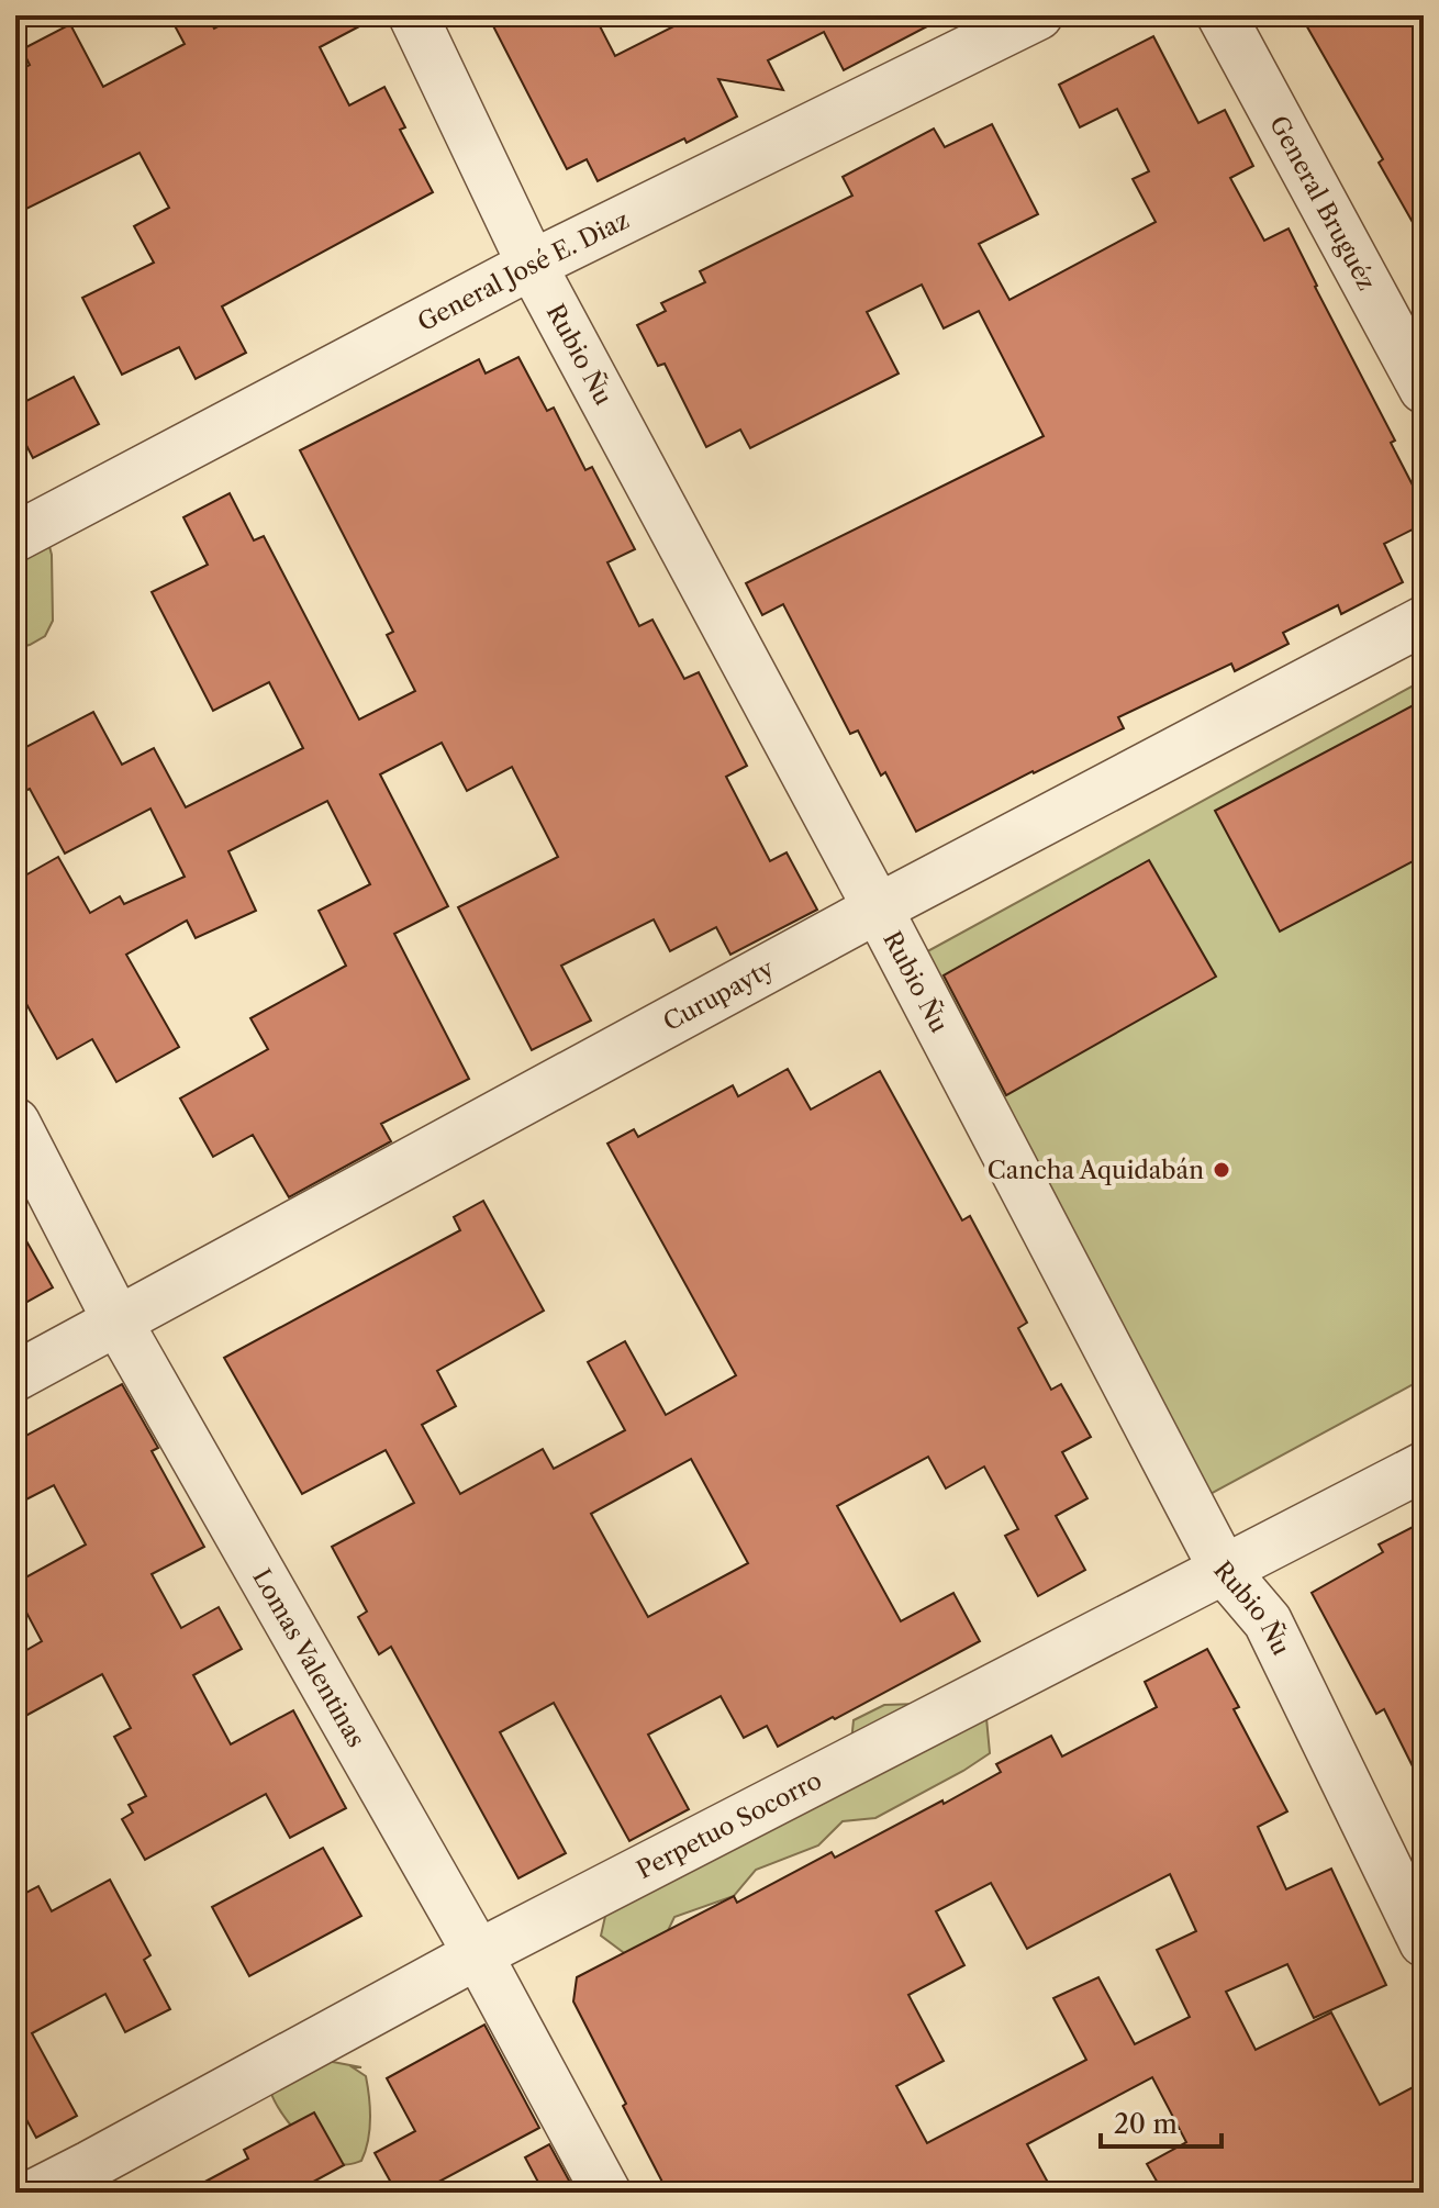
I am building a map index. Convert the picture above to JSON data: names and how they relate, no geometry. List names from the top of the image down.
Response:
{
  "streets": {
    "street": [
      "General Bruguéz",
      "General José E. Diaz",
      "Rubio Ñu",
      "Curupayty",
      "Lomas Valentinas",
      "Perpetuo Socorro"
    ]
  },
  "crossings": [
    ["General José E. Diaz", "Rubio Ñu"],
    ["Rubio Ñu", "Curupayty"],
    ["Rubio Ñu", "Perpetuo Socorro"],
    ["Curupayty", "Lomas Valentinas"],
    ["Lomas Valentinas", "Perpetuo Socorro"]
  ],
  "places": ["Cancha Aquidabán"],
  "scale_bar": "20 m"
}
